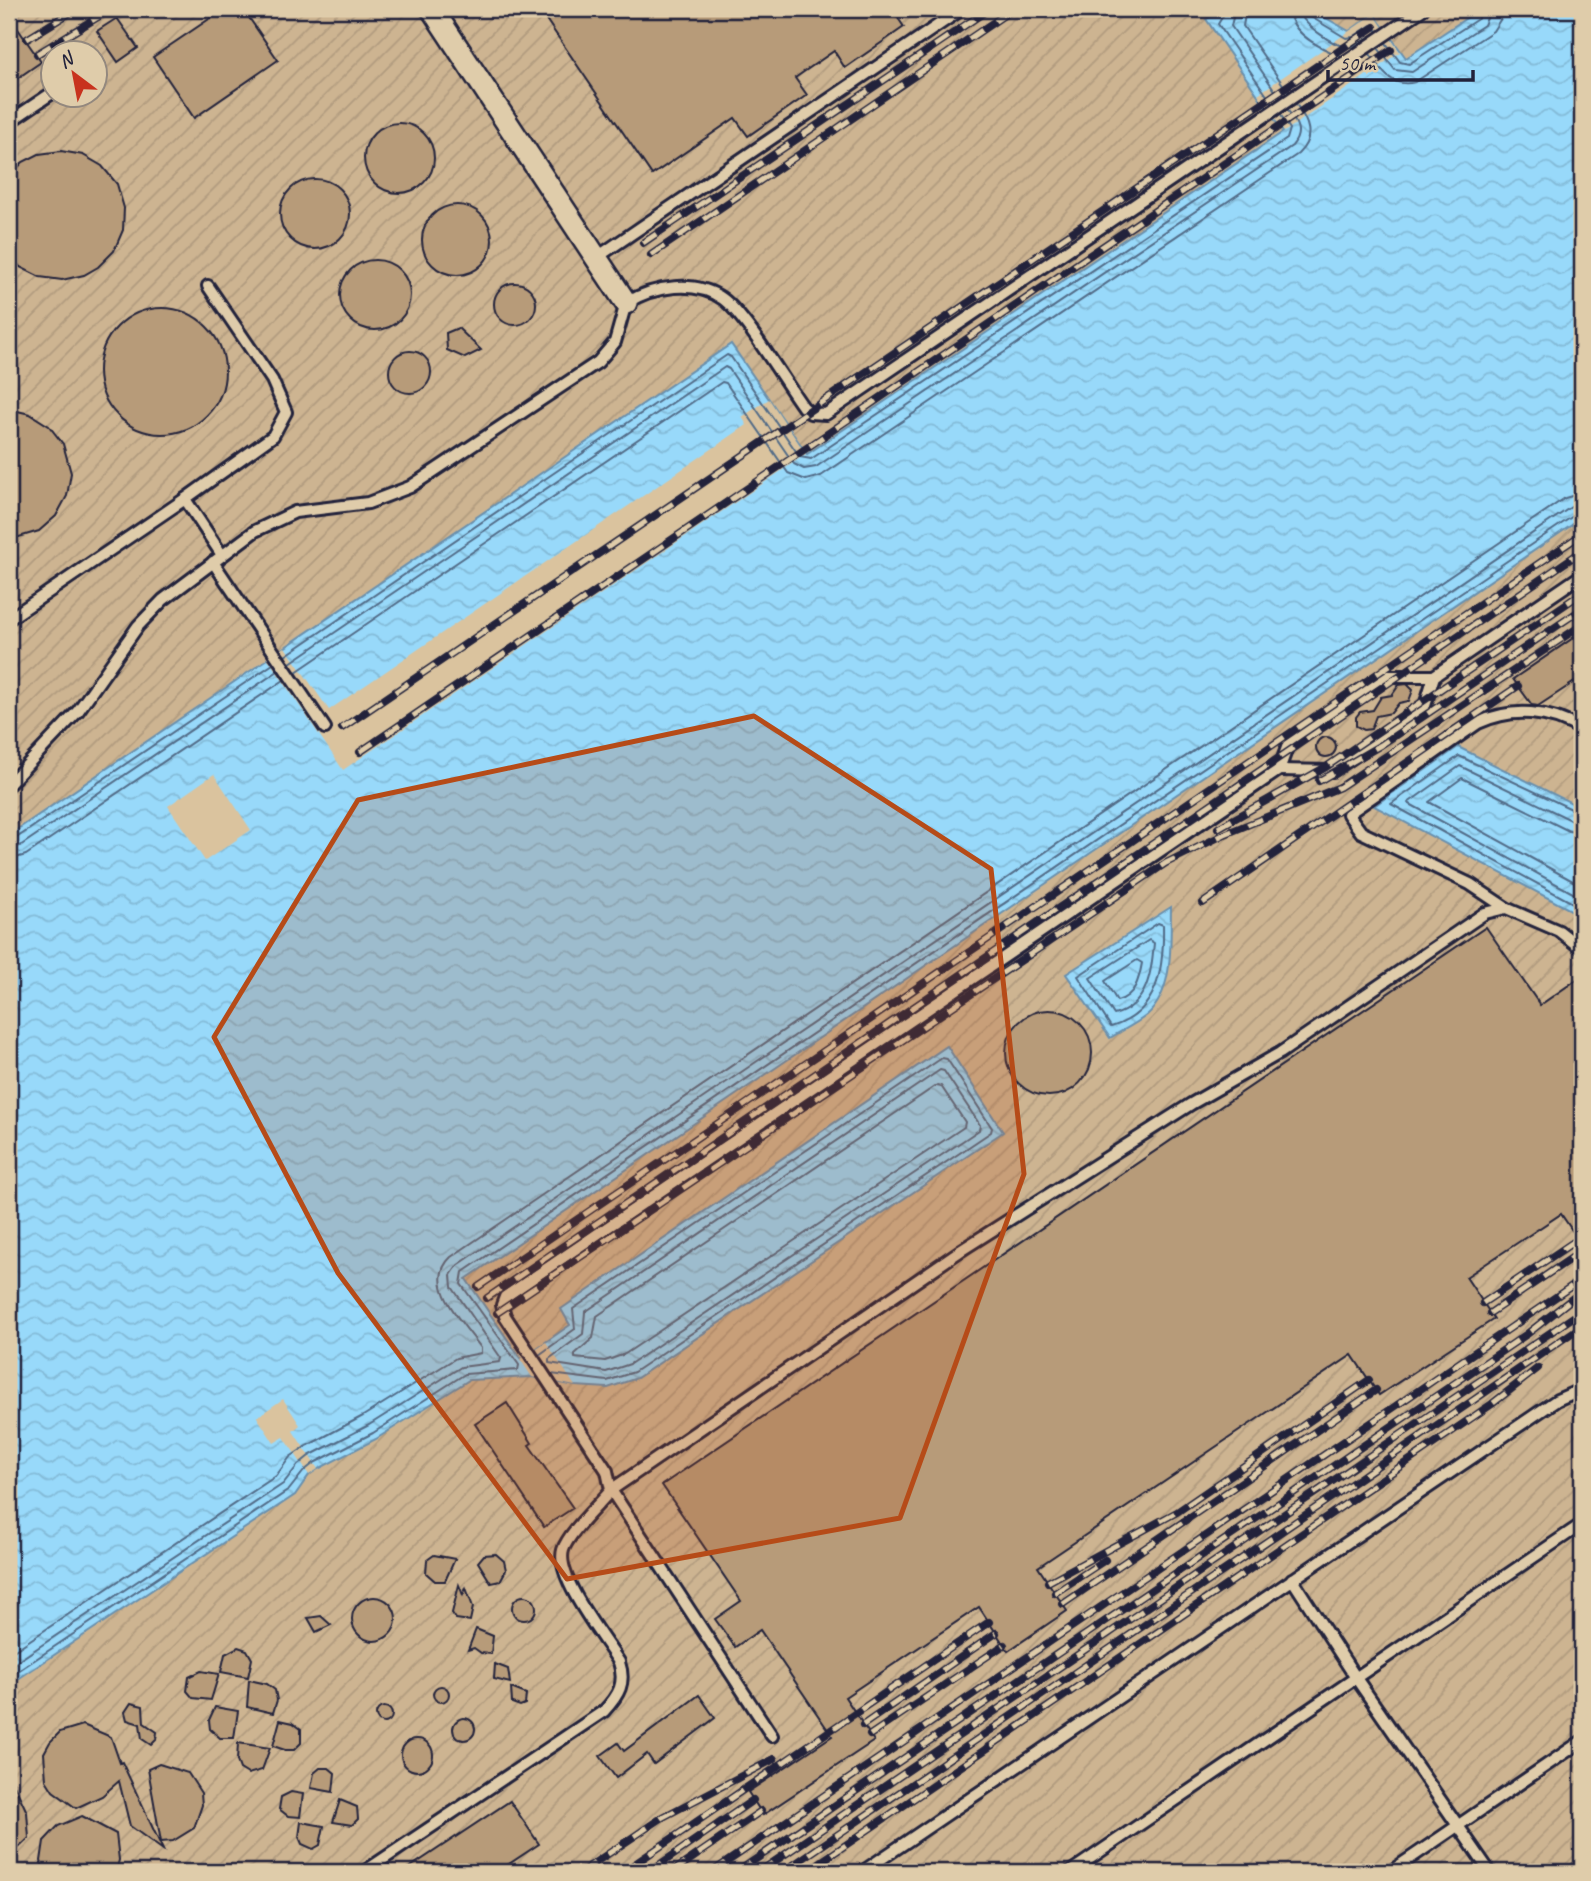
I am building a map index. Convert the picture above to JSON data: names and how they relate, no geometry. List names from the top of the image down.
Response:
{
  "scale_bar": "50 m",
  "north": "top left"
}
